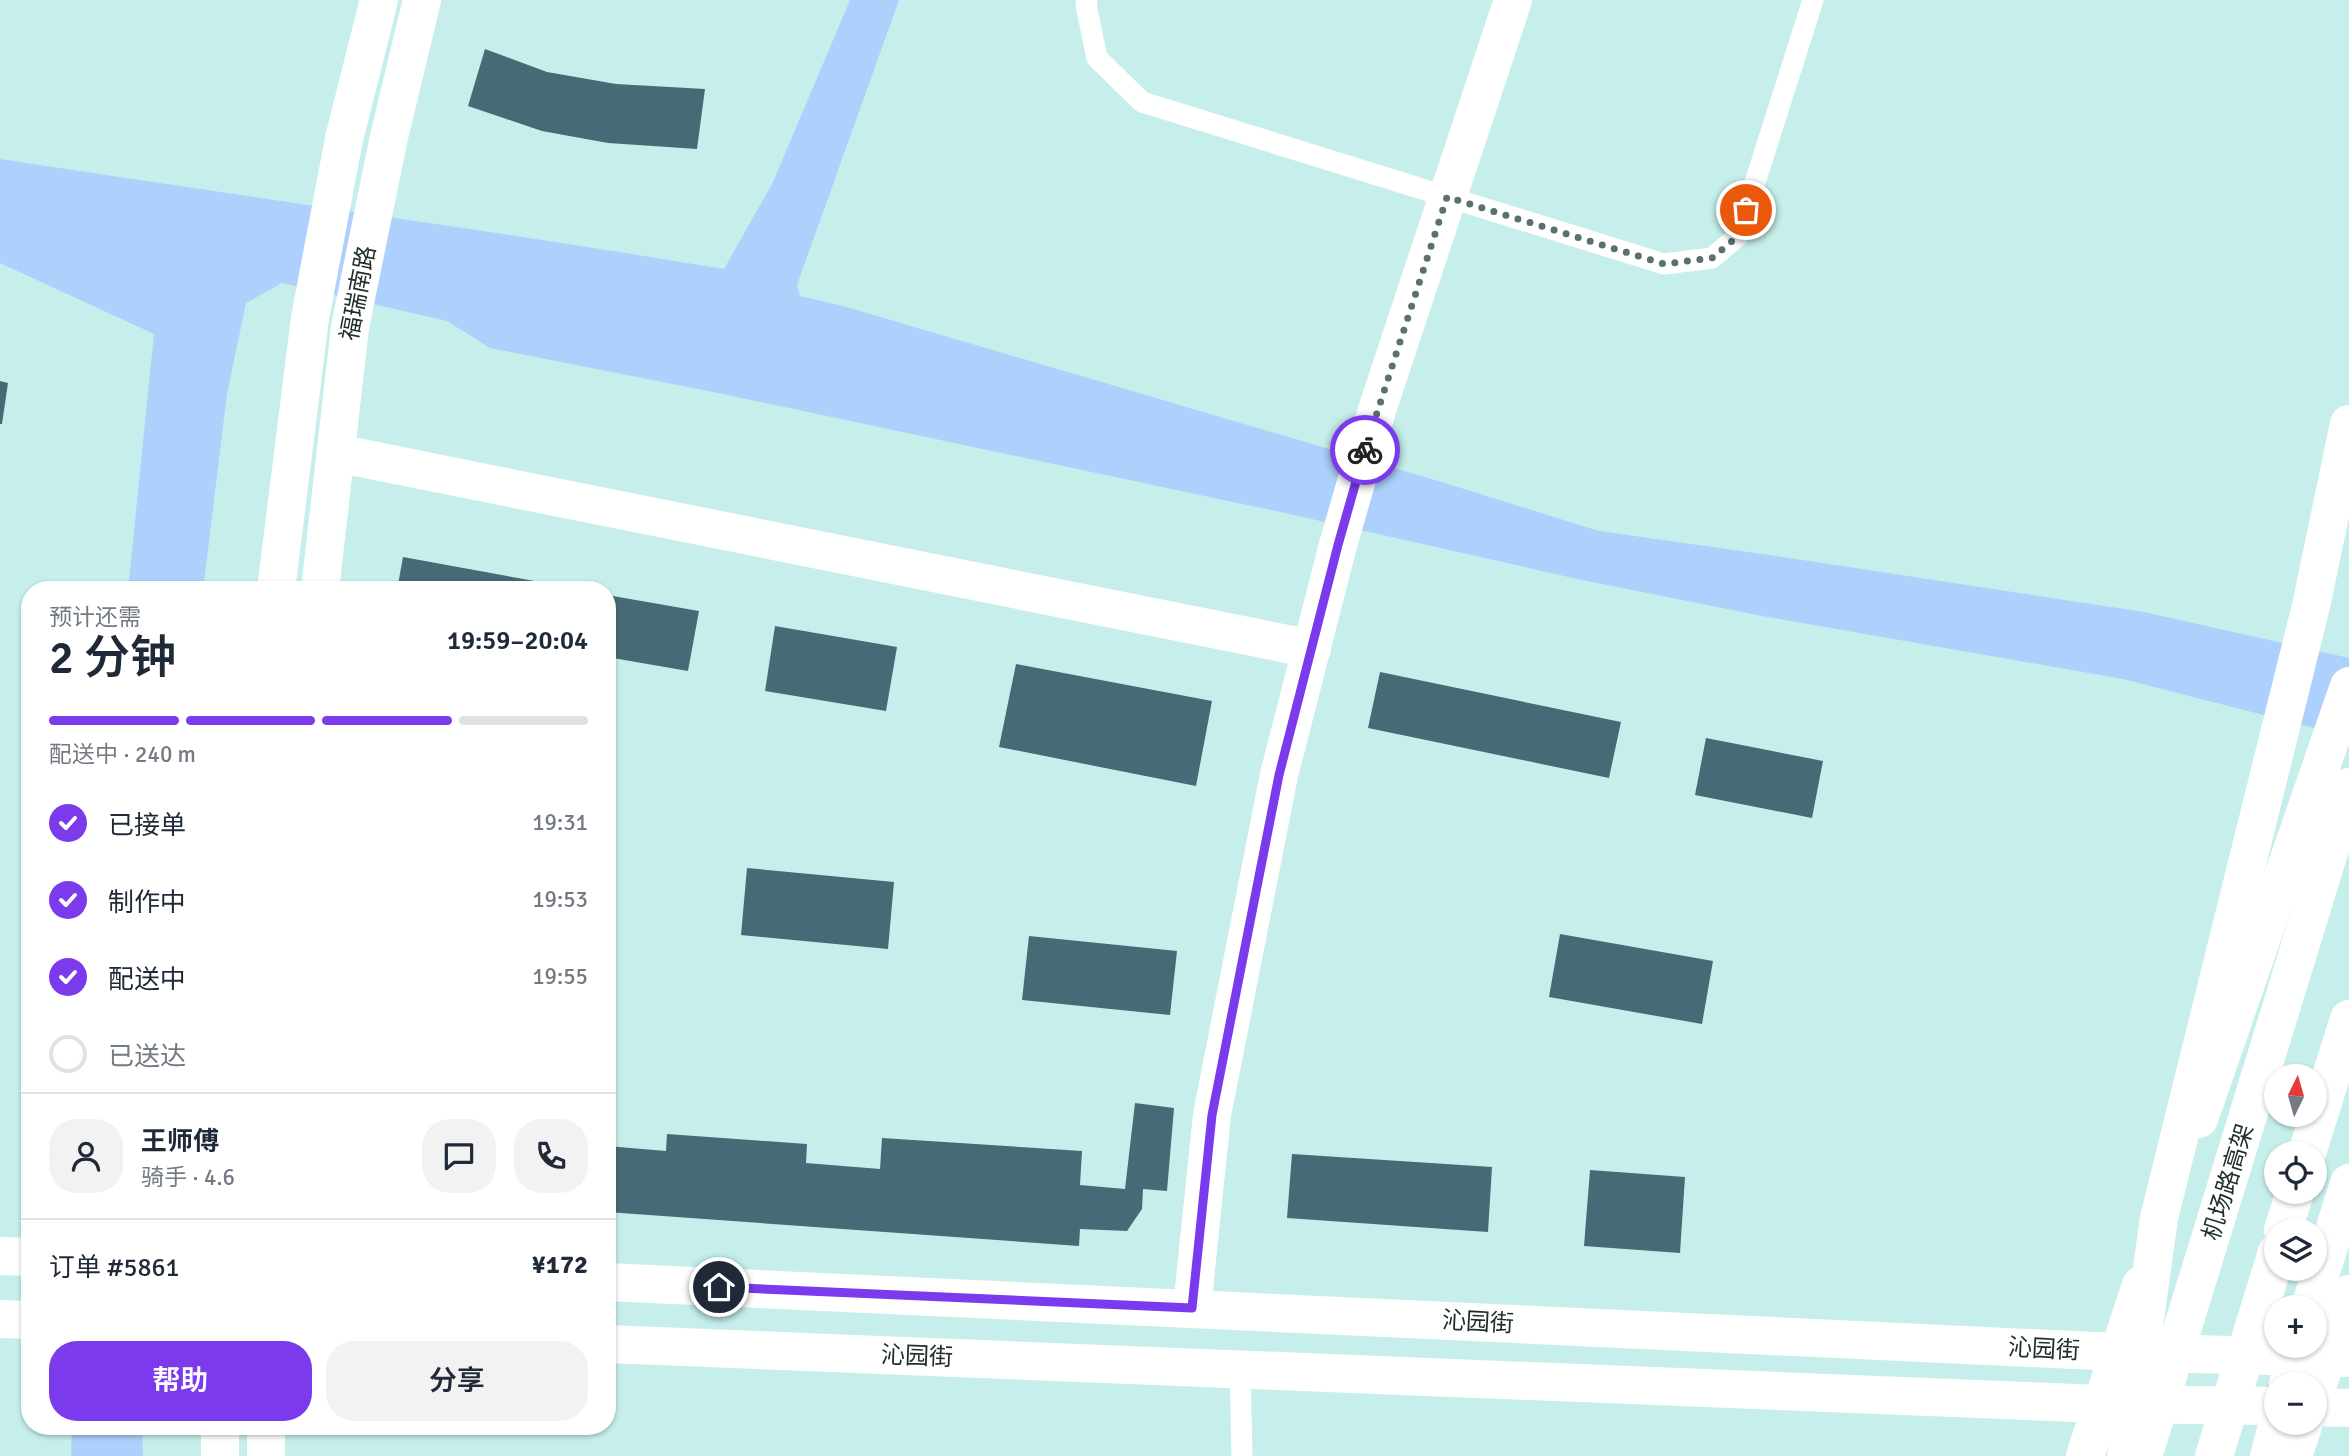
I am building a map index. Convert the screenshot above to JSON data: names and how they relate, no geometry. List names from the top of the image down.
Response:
{
  "streets": {
    "main road": ["福瑞南路", "机场路高架", "沁园街"]
  },
  "north": "top",
  "page": {
    "heading": ["2 分钟", "预计还需", "19:59–20:04"],
    "panel": [
      "王师傅",
      "骑手 · 4.6",
      "订单 #5861",
      "¥172"
    ],
    "bar": "配送中 · 240 m",
    "list": [
      ["已接单", "19:31"],
      ["制作中", "19:53"],
      ["配送中", "19:55"],
      "已送达"
    ],
    "map_buttons": ["+", "−"],
    "buttons": ["帮助", "分享"]
  }
}
